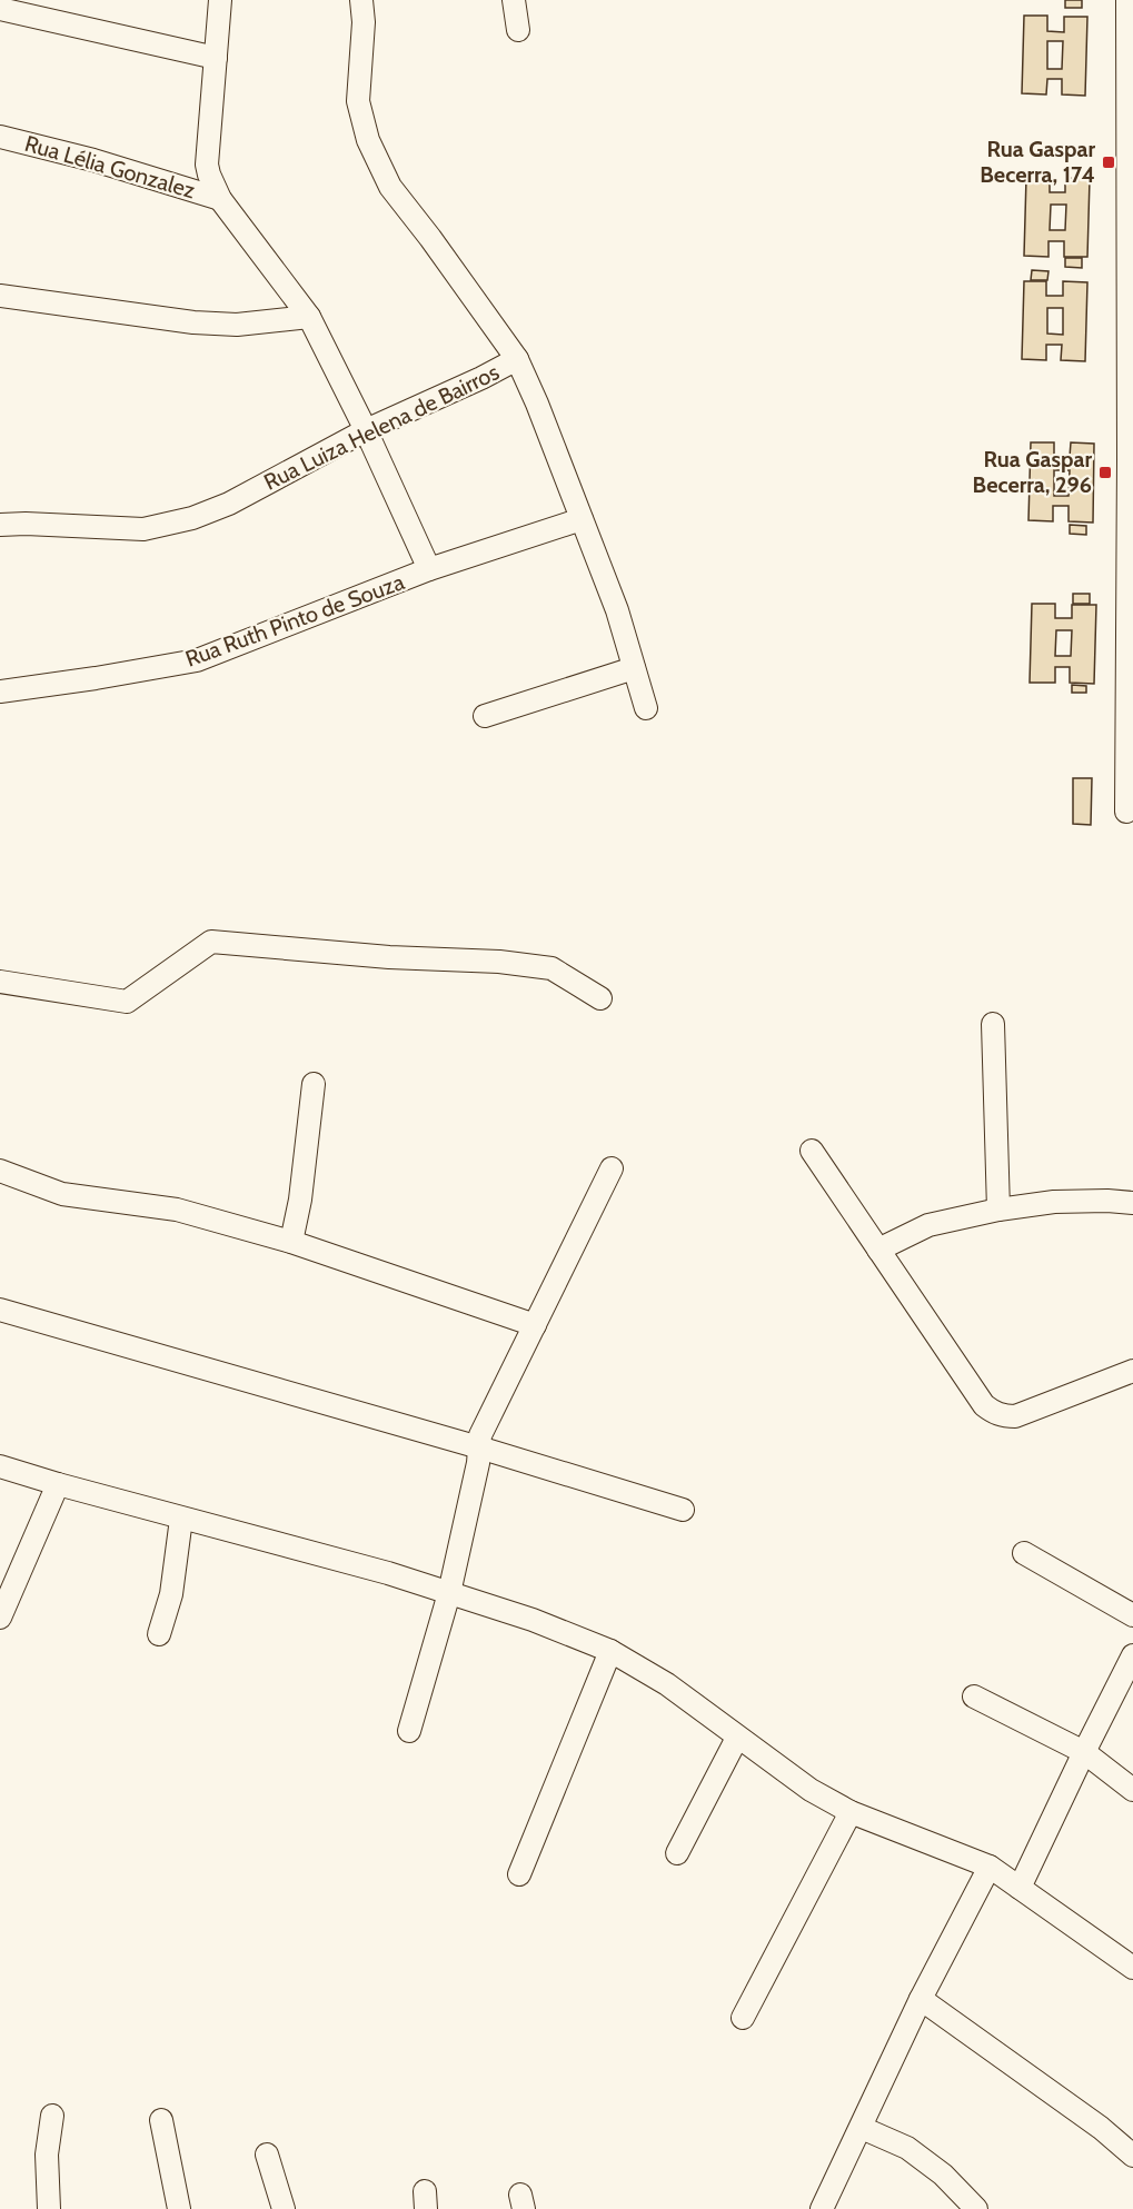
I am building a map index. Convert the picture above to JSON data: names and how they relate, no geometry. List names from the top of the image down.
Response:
{
  "streets": {
    "street": ["Rua Lélia Gonzalez", "Rua Luiza Helena de Bairros", "Rua Ruth Pinto de Souza"]
  },
  "crossings": [
    ["Rua Luiza Helena de Bairros", "Rua Ruth Pinto de Souza"]
  ],
  "places": {
    "transit": ["Rua Gaspar Becerra, 174", "Rua Gaspar Becerra, 296"]
  }
}
